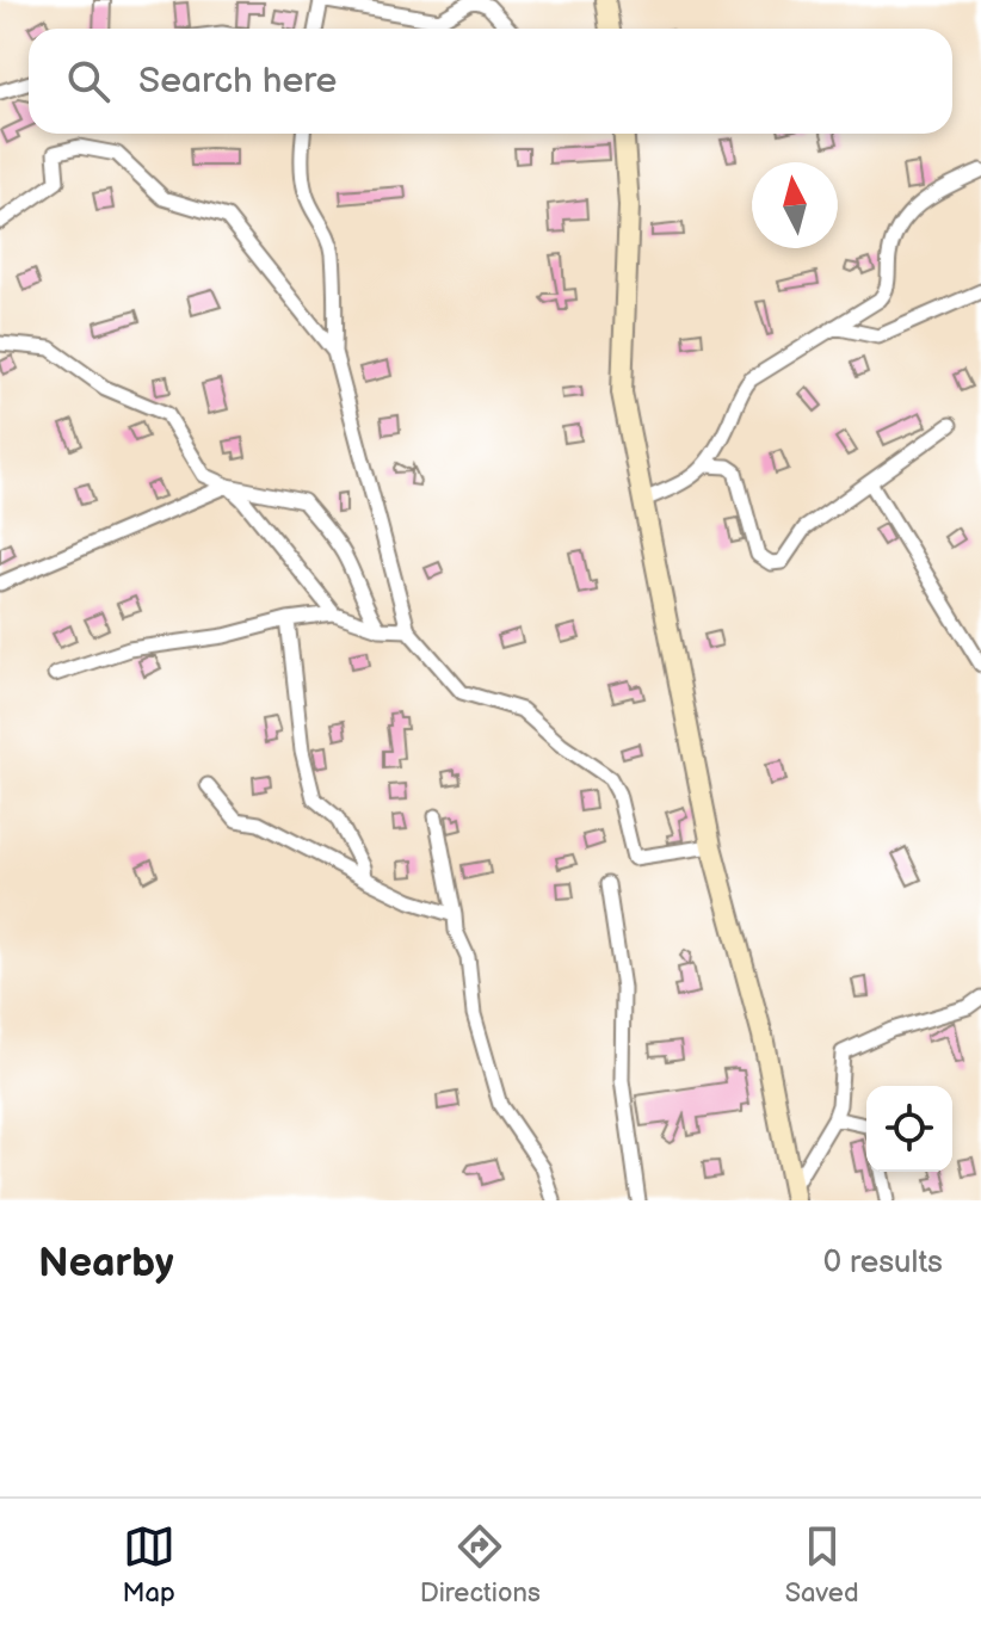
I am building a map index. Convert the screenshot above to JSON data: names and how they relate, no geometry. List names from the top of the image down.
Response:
{
  "north": "top",
  "page": {
    "search": "Search here",
    "heading": ["Nearby", "0 results"],
    "nav": ["Map", "Directions", "Saved"]
  }
}
